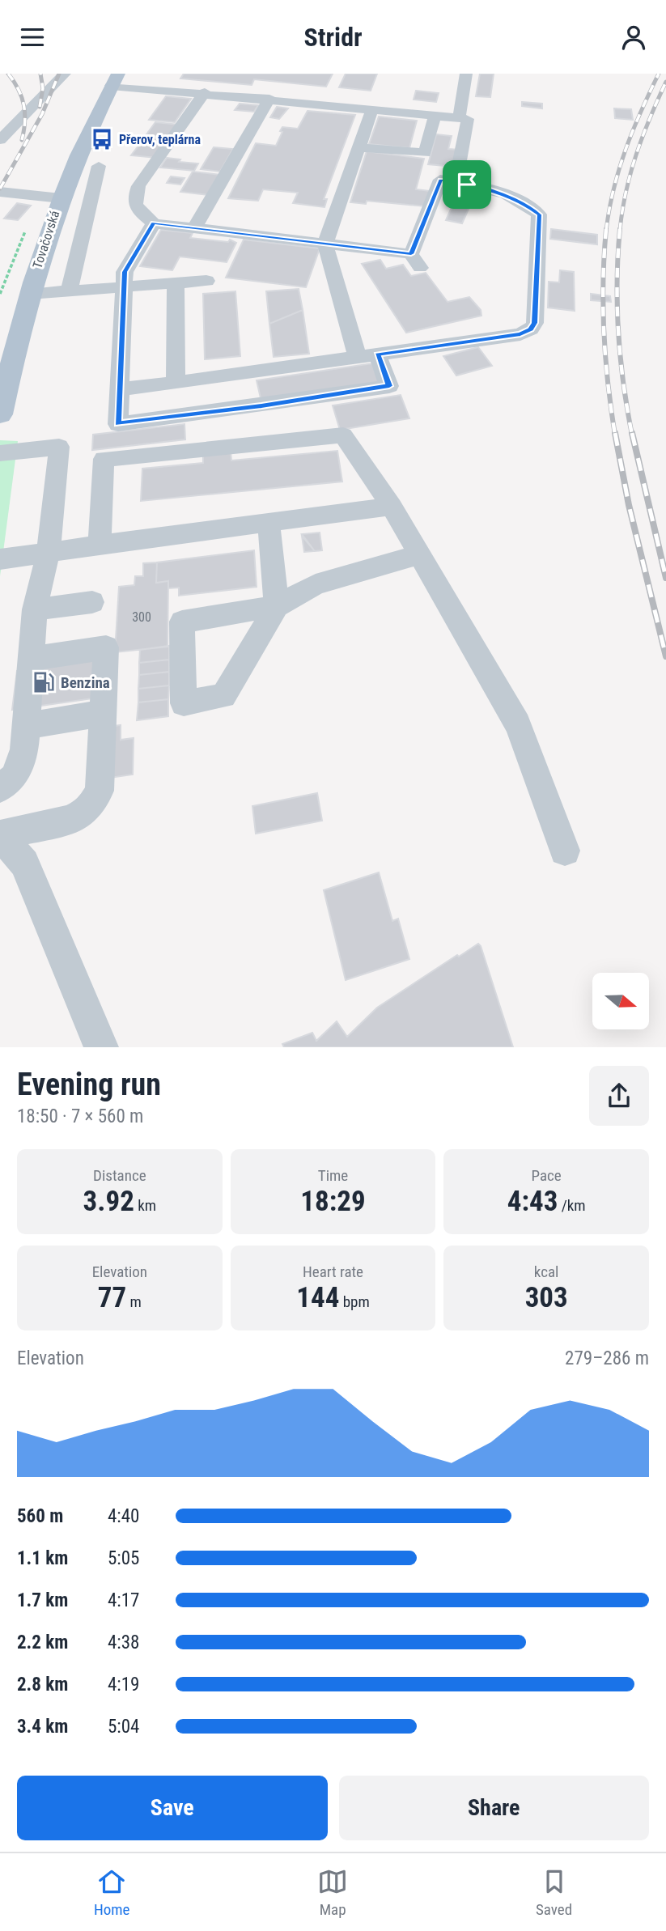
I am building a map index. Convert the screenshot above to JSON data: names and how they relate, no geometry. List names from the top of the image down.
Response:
{
  "streets": {
    "main road": ["Tovačovská"]
  },
  "places": {
    "bus stop": ["Přerov, teplárna"],
    "fuel station": ["Benzina"]
  },
  "house_numbers": ["300"],
  "north": "right",
  "page": {
    "header": "Stridr",
    "heading": ["Evening run", "18:50 · 7 × 560 m"],
    "stats": [
      ["Distance", "3.92 km"],
      ["Time", "18:29"],
      ["Pace", "4:43 /km"],
      ["Elevation", "77 m"],
      ["Heart rate", "144 bpm"],
      ["kcal", "303"]
    ],
    "chart": ["Elevation", "279–286 m"],
    "list": [
      {
        "name": "560 m",
        "note": "4:40"
      },
      {
        "name": "1.1 km",
        "note": "5:05"
      },
      {
        "name": "1.7 km",
        "note": "4:17"
      },
      {
        "name": "2.2 km",
        "note": "4:38"
      },
      {
        "name": "2.8 km",
        "note": "4:19"
      },
      {
        "name": "3.4 km",
        "note": "5:04"
      }
    ],
    "buttons": ["Save", "Share"],
    "tabs": ["Home", "Map", "Saved"]
  }
}
